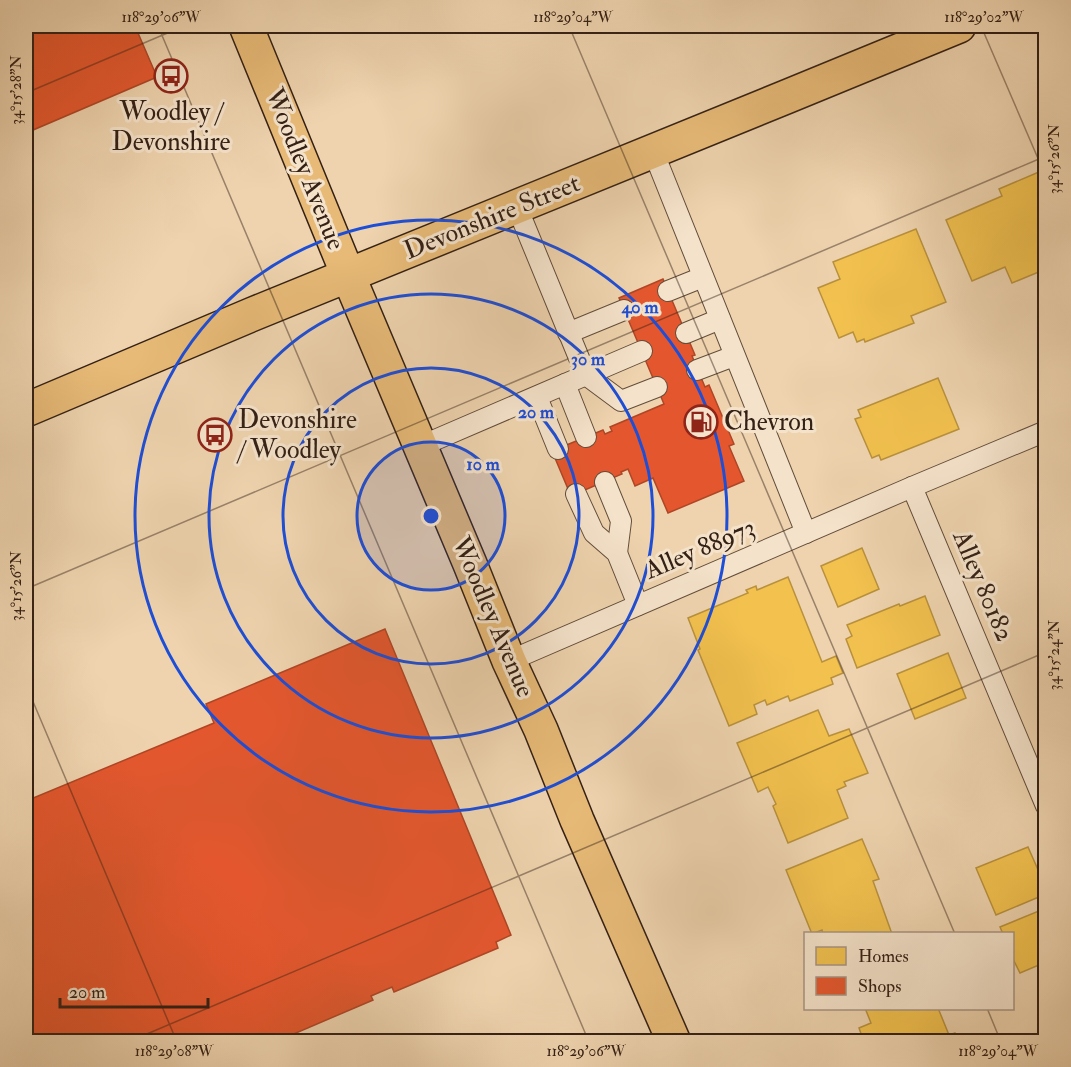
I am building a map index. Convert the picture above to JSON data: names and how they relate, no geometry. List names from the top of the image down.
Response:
{
  "streets": {
    "main road": ["Woodley Avenue", "Devonshire Street"],
    "lane": ["Alley 88973", "Alley 80182"]
  },
  "crossings": [
    ["Woodley Avenue", "Devonshire Street"],
    ["Woodley Avenue", "Alley 88973"],
    ["Alley 88973", "Alley 80182"]
  ],
  "places": {
    "bus stop": ["Woodley / Devonshire", "Devonshire / Woodley"],
    "fuel station": ["Chevron"]
  },
  "legend": ["Homes", "Shops"],
  "scale_bar": "20 m",
  "coordinates": [
    "118°29'06\"W",
    "118°29'04\"W",
    "118°29'02\"W",
    "34°15'28\"N",
    "34°15'26\"N",
    "34°15'24\"N",
    "118°29'08\"W"
  ],
  "rings": [
    "40 m",
    "30 m",
    "20 m",
    "10 m"
  ]
}
